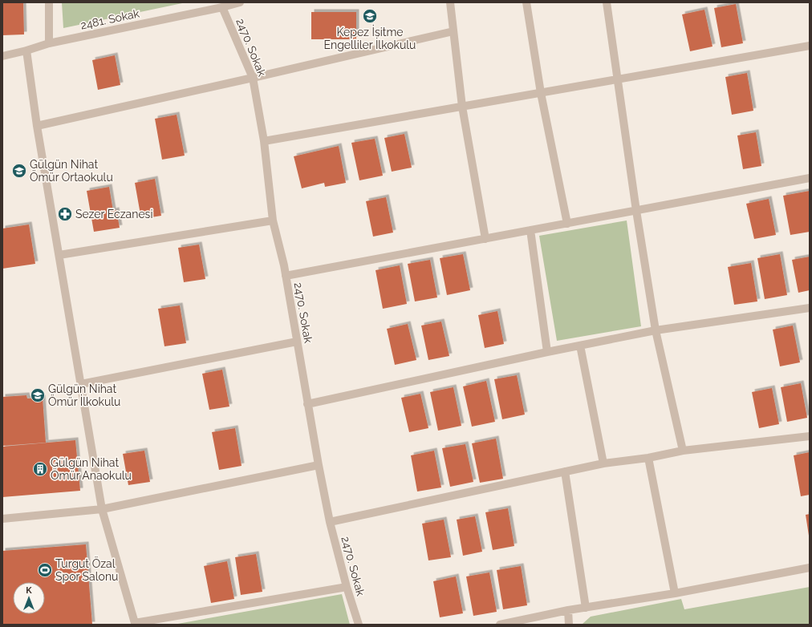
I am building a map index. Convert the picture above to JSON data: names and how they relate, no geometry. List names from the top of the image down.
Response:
{
  "streets": {
    "street": ["2481. Sokak", "2470. Sokak"]
  },
  "crossings": [
    ["2481. Sokak", "2470. Sokak"]
  ],
  "places": {
    "school or university": ["Kepez İşitme Engelliler İlkokulu", "Gülgün Nihat Ömür Ortaokulu", "Gülgün Nihat Ömür İlkokulu"],
    "pharmacy": ["Sezer Eczanesi"],
    "building": ["Gülgün Nihat Ömür Anaokulu"],
    "sports": ["Turgut Özal Spor Salonu"]
  },
  "north": "top"
}
